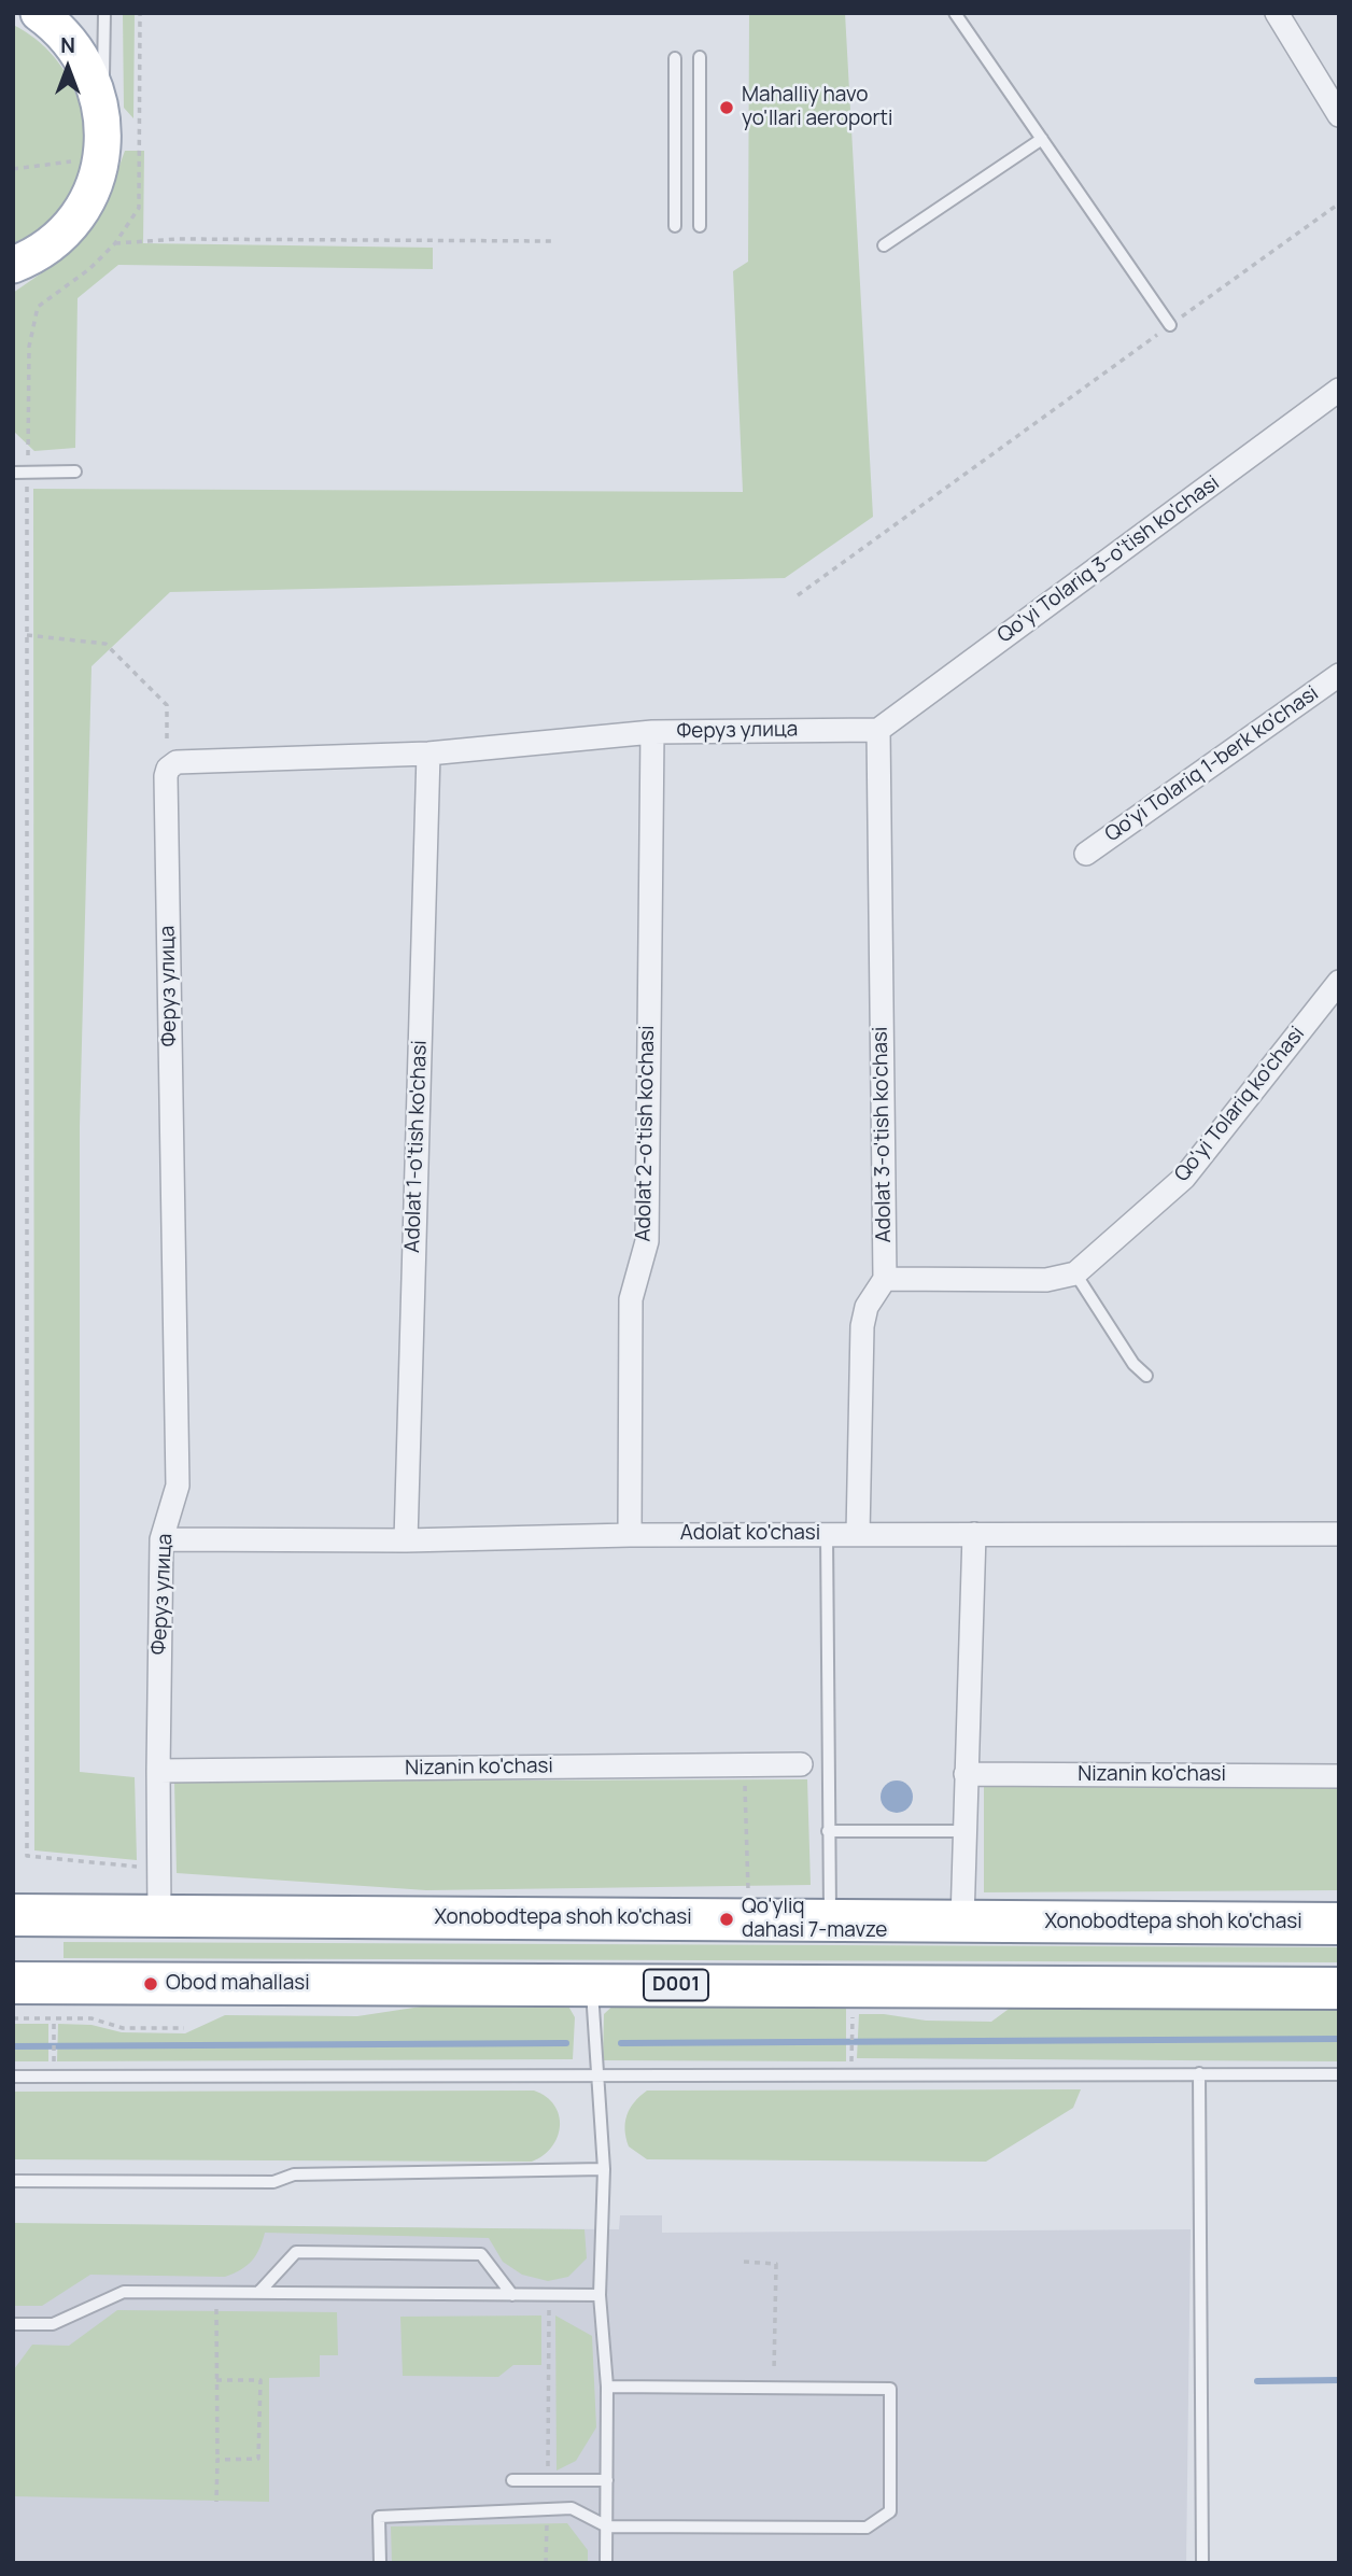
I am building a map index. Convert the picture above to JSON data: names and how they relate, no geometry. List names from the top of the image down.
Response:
{
  "streets": {
    "highway": ["Xonobodtepa shoh ko'chasi", "D001"],
    "street": [
      "Qo'yi Tolariq 3-o'tish ko'chasi",
      "Феруз улица",
      "Qo'yi Tolariq 1-berk ko'chasi",
      "Qo'yi Tolariq ko'chasi",
      "Adolat 2-o'tish ko'chasi",
      "Adolat 3-o'tish ko'chasi",
      "Adolat 1-o'tish ko'chasi",
      "Adolat ko'chasi",
      "Nizanin ko'chasi"
    ]
  },
  "crossings": [
    ["Qo'yi Tolariq 3-o'tish ko'chasi", "Феруз улица"],
    ["Qo'yi Tolariq 3-o'tish ko'chasi", "Adolat 3-o'tish ko'chasi"],
    ["Феруз улица", "Adolat 2-o'tish ko'chasi"],
    ["Феруз улица", "Adolat 3-o'tish ko'chasi"],
    ["Феруз улица", "Adolat 1-o'tish ko'chasi"],
    ["Феруз улица", "Adolat ko'chasi"],
    ["Феруз улица", "Nizanin ko'chasi"],
    ["Феруз улица", "Xonobodtepa shoh ko'chasi"],
    ["Adolat 2-o'tish ko'chasi", "Adolat ko'chasi"],
    ["Adolat 1-o'tish ko'chasi", "Adolat ko'chasi"]
  ],
  "places": ["Mahalliy havo yo'llari aeroporti", "Qo'yliq dahasi 7-mavze", "Obod mahallasi"],
  "north": "top"
}
